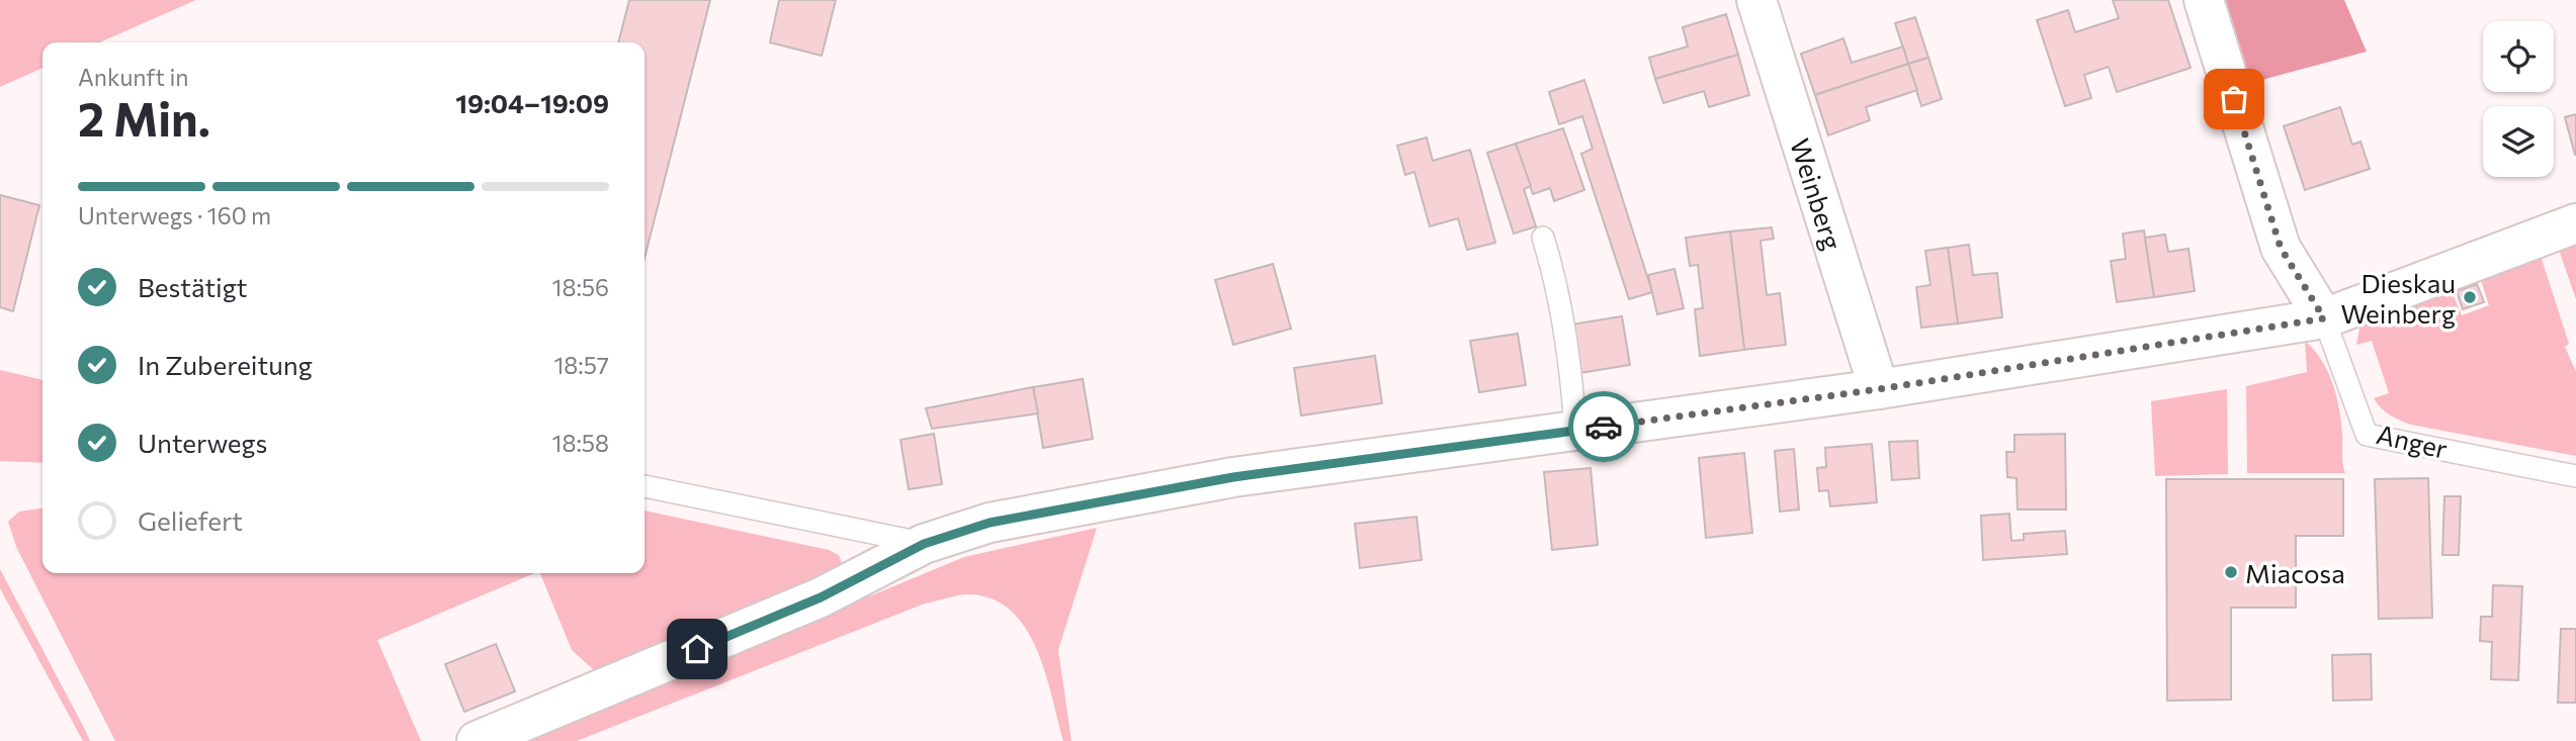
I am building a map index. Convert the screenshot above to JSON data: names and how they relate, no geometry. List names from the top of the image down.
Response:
{
  "streets": {
    "street": ["Weinberg"],
    "lane": ["Anger"]
  },
  "places": ["Dieskau Weinberg", "Miacosa"],
  "page": {
    "heading": ["2 Min.", "Ankunft in", "19:04–19:09"],
    "bar": "Unterwegs · 160 m",
    "list": [
      ["Bestätigt", "18:56"],
      ["In Zubereitung", "18:57"],
      ["Unterwegs", "18:58"],
      "Geliefert"
    ]
  }
}
